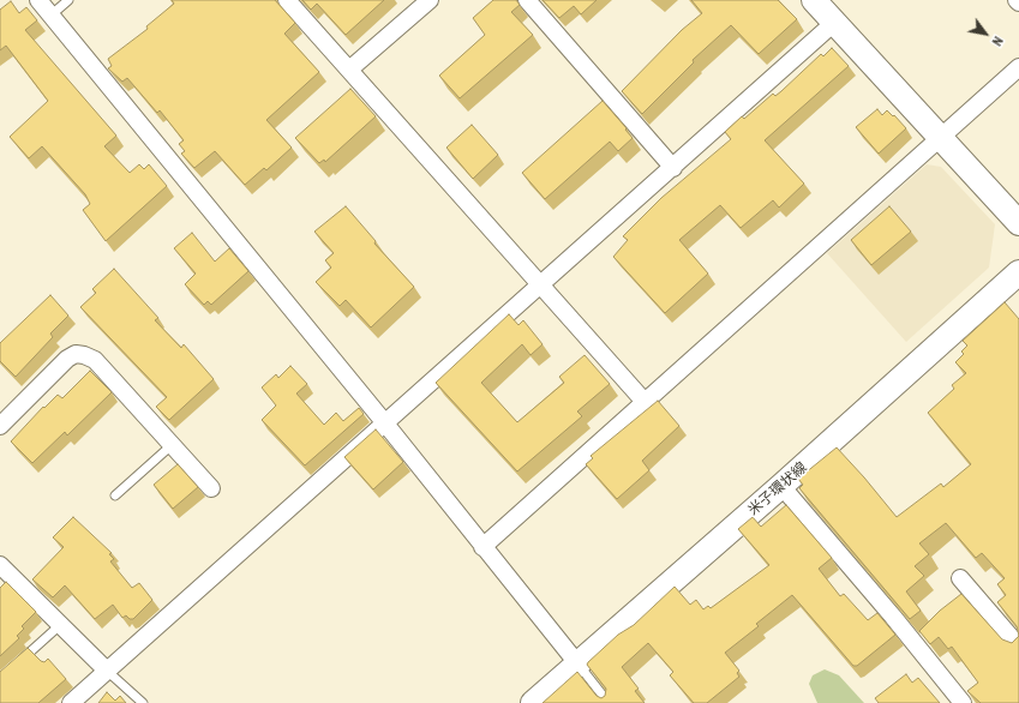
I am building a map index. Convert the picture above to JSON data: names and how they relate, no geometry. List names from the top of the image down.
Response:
{
  "streets": {
    "main road": ["米子環状線"]
  },
  "north": "bottom right"
}
